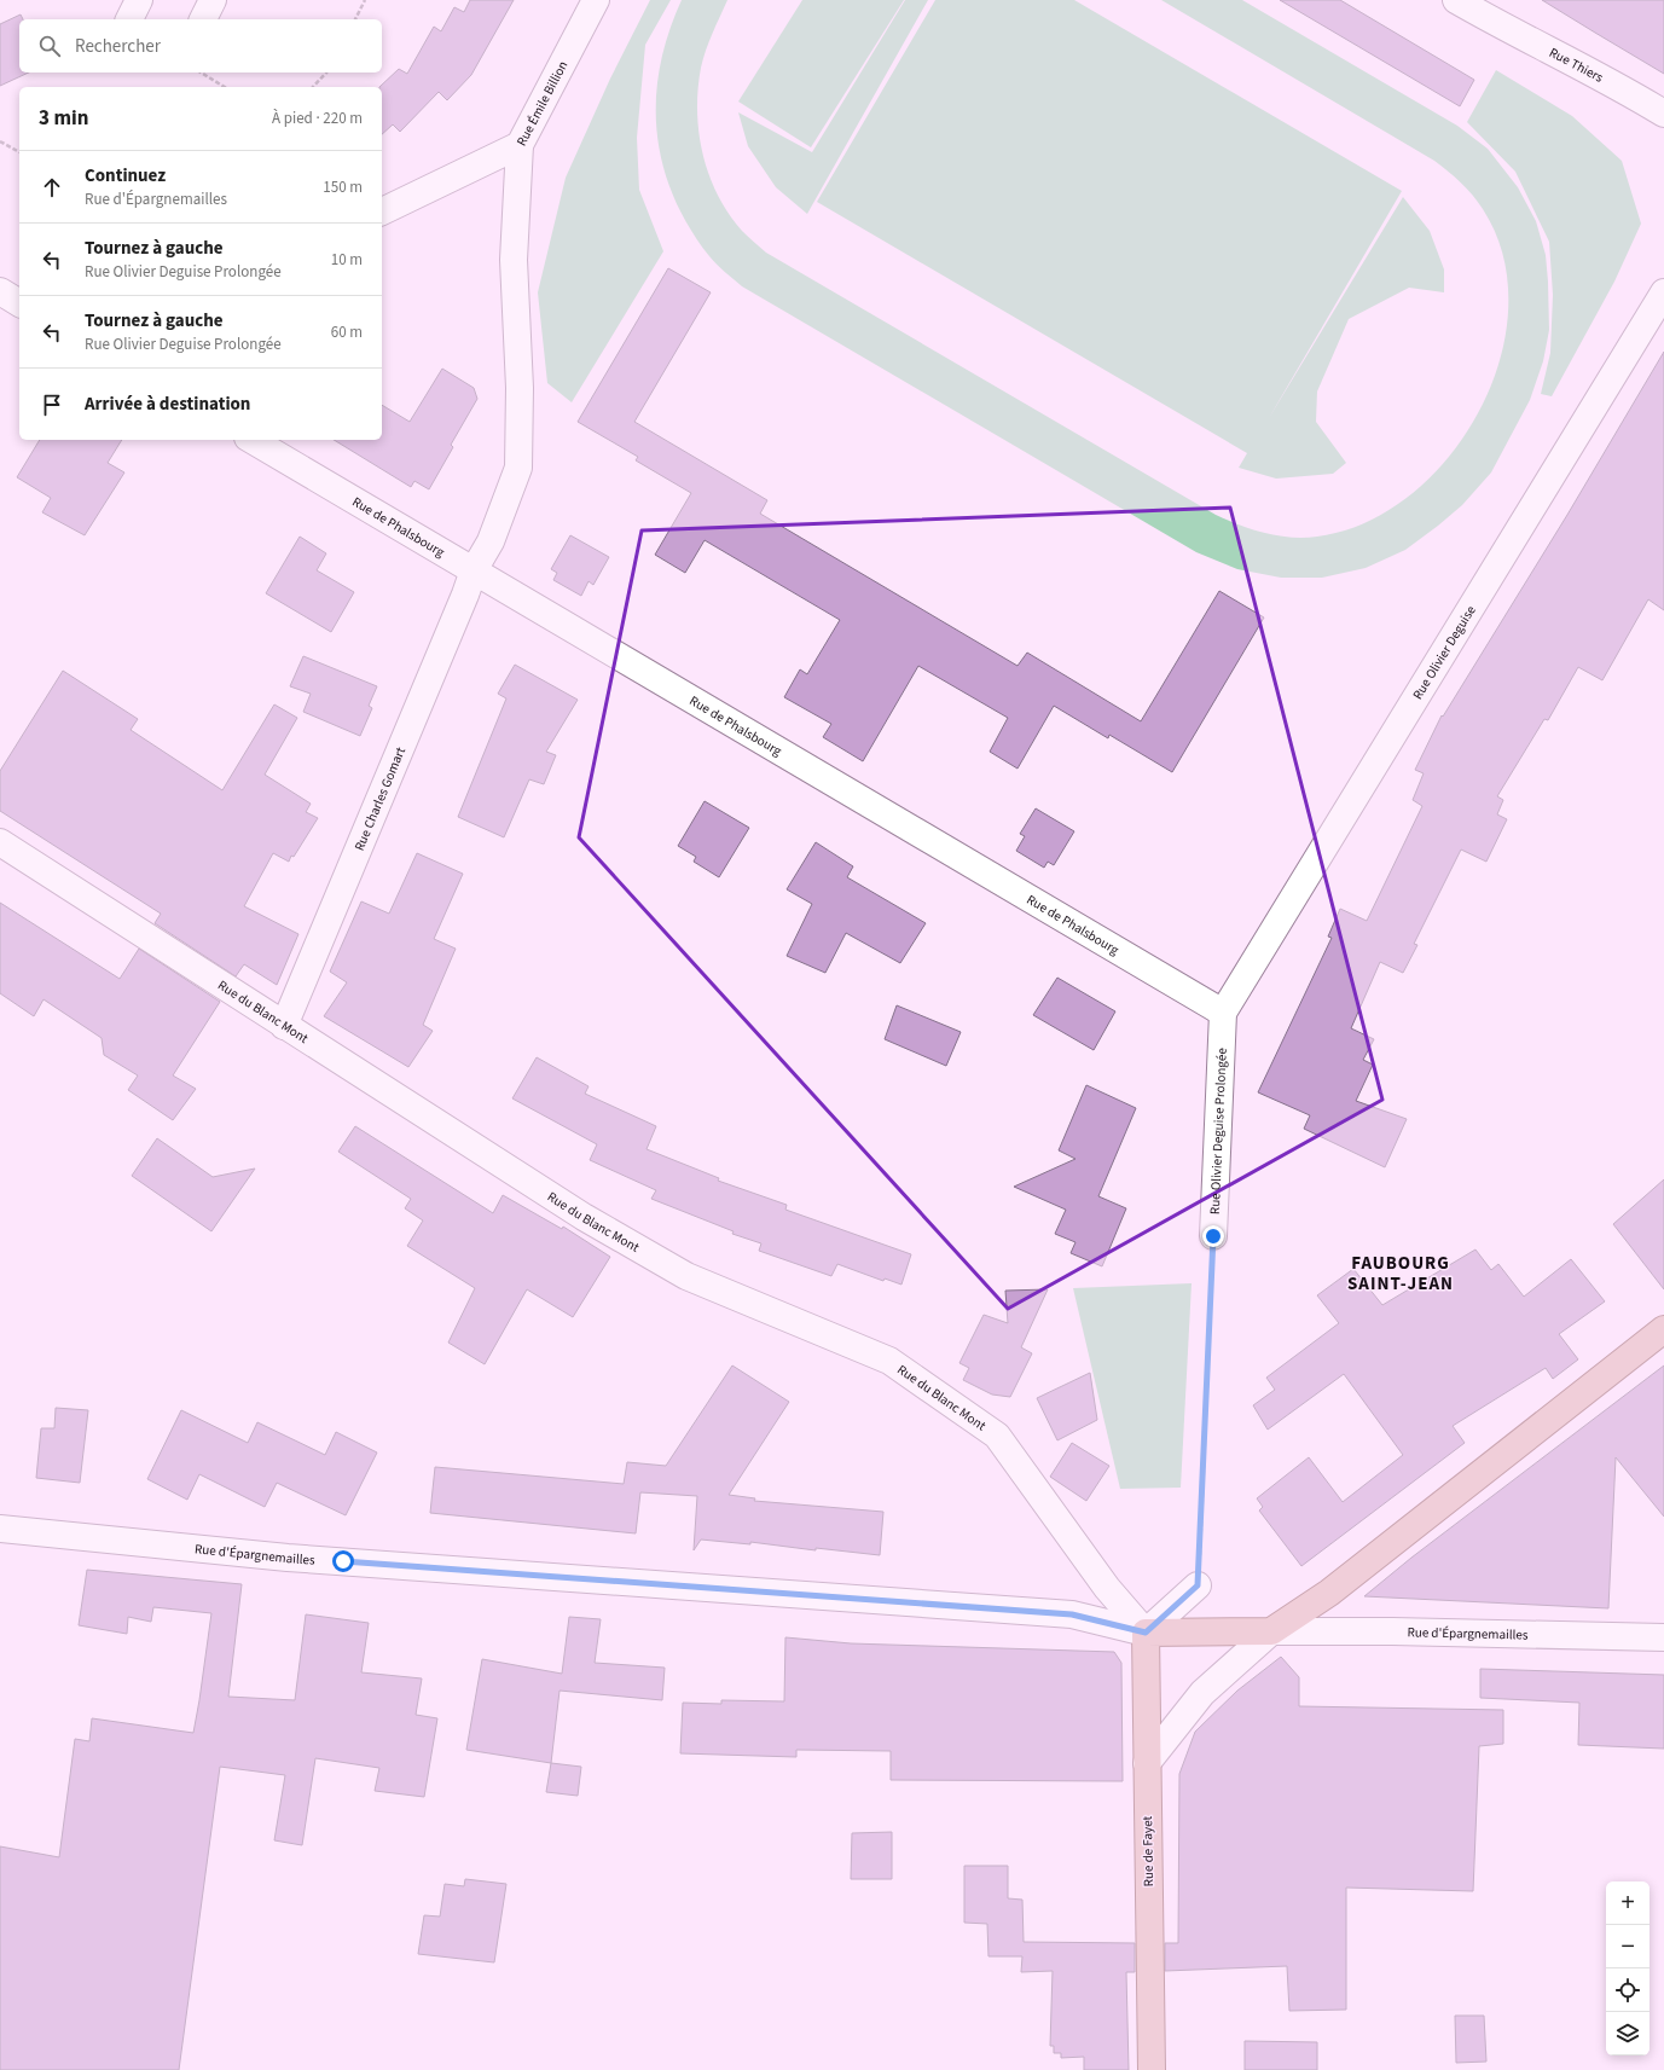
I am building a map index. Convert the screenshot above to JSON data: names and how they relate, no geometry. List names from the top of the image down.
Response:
{
  "streets": {
    "main road": ["Rue de Fayet"],
    "street": [
      "Rue Thiers",
      "Rue Émile Billion",
      "Rue de Phalsbourg",
      "Rue Olivier Deguise",
      "Rue Charles Gomart",
      "Rue du Blanc Mont",
      "Rue Olivier Deguise Prolongée",
      "Rue d'Épargnemailles"
    ]
  },
  "crossings": [
    ["Rue Émile Billion", "Rue Charles Gomart"],
    ["Rue de Phalsbourg", "Rue Olivier Deguise"],
    ["Rue de Phalsbourg", "Rue Charles Gomart"],
    ["Rue de Phalsbourg", "Rue Olivier Deguise Prolongée"],
    ["Rue Olivier Deguise", "Rue Olivier Deguise Prolongée"],
    ["Rue Charles Gomart", "Rue du Blanc Mont"],
    ["Rue du Blanc Mont", "Rue d'Épargnemailles"],
    ["Rue du Blanc Mont", "Rue de Fayet"],
    ["Rue d'Épargnemailles", "Rue de Fayet"]
  ],
  "districts": ["FAUBOURG SAINT-JEAN"],
  "page": {
    "search": "Rechercher",
    "heading": ["3 min", "À pied · 220 m"],
    "list": [
      ["Continuez", "Rue d'Épargnemailles", "150 m"],
      ["Tournez à gauche", "Rue Olivier Deguise Prolongée", "10 m"],
      ["Tournez à gauche", "Rue Olivier Deguise Prolongée", "60 m"],
      "Arrivée à destination"
    ],
    "map_buttons": ["+", "−"]
  }
}
